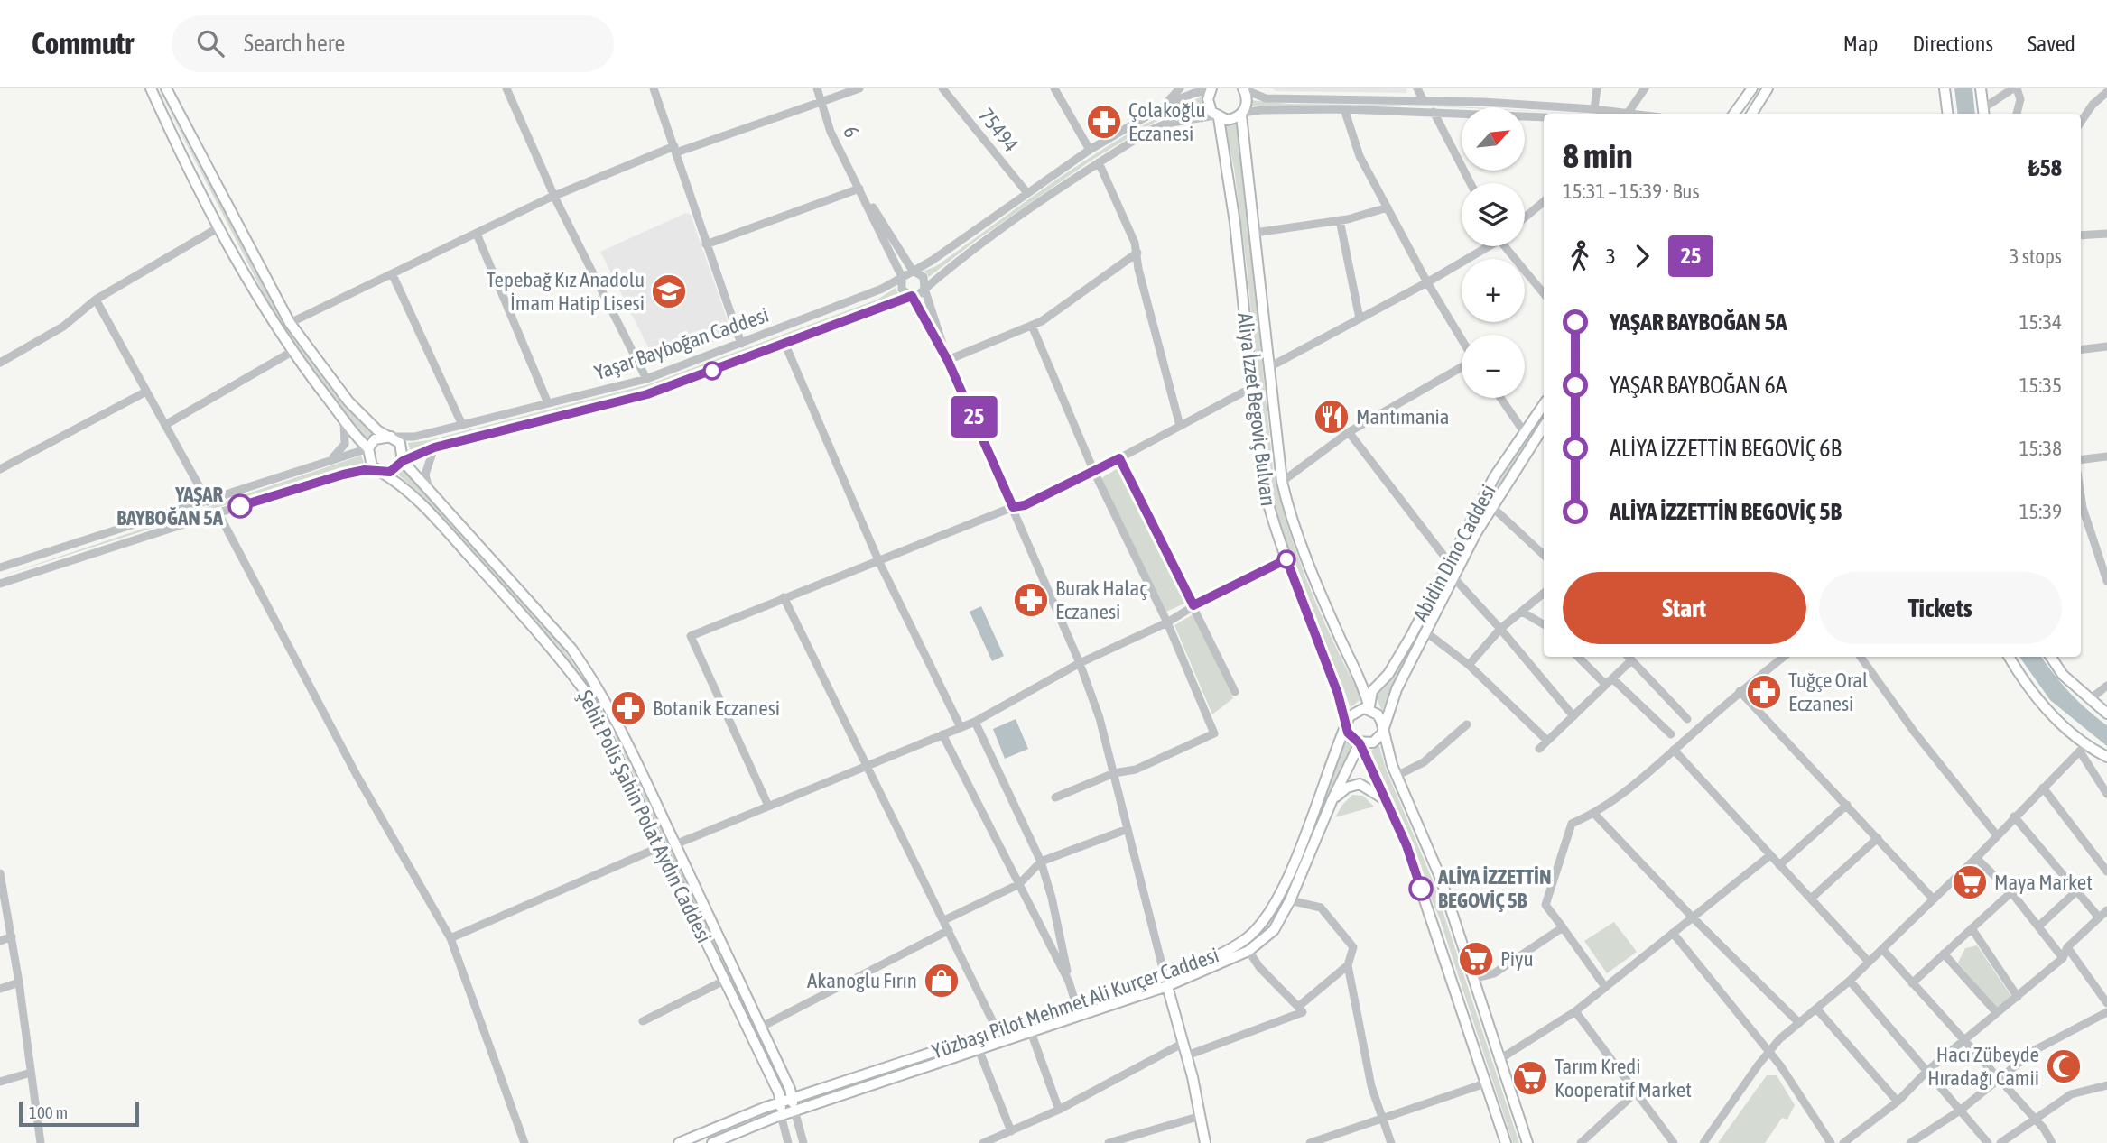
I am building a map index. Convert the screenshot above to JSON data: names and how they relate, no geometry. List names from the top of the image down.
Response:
{
  "streets": {
    "main road": [
      "Aliya İzzet Begoviç Bulvarı",
      "Abidin Dino Caddesi",
      "Şehit Polis Şahin Polat Aydın Caddesi",
      "Yüzbaşı Pilot Mehmet Ali Kurçer Caddesi"
    ],
    "street": ["75494", "6", "Yaşar Bayboğan Caddesi"]
  },
  "crossings": [
    ["Yaşar Bayboğan Caddesi", "Şehit Polis Şahin Polat Aydın Caddesi"],
    ["Aliya İzzet Begoviç Bulvarı", "Abidin Dino Caddesi"],
    ["Aliya İzzet Begoviç Bulvarı", "Yüzbaşı Pilot Mehmet Ali Kurçer Caddesi"],
    ["Abidin Dino Caddesi", "Yüzbaşı Pilot Mehmet Ali Kurçer Caddesi"],
    ["Şehit Polis Şahin Polat Aydın Caddesi", "Yüzbaşı Pilot Mehmet Ali Kurçer Caddesi"]
  ],
  "places": {
    "pharmacy": [
      "Çolakoğlu Eczanesi",
      "Burak Halaç Eczanesi",
      "Tuğçe Oral Eczanesi",
      "Botanik Eczanesi"
    ],
    "school or university": ["Tepebağ Kız Anadolu İmam Hatip Lisesi"],
    "restaurant": ["Mantımania"],
    "other": ["YAŞAR BAYBOĞAN 5A", "ALİYA İZZETTİN BEGOVİÇ 5B"],
    "supermarket": ["Maya Market", "Piyu", "Tarım Kredi Kooperatif Market"],
    "shop": ["Akanoglu Fırın"],
    "mosque": ["Hacı Zübeyde Hıradağı Camii"]
  },
  "lines": ["bus line 25"],
  "scale_bar": "100 m",
  "north": "top right",
  "page": {
    "header": "Commutr",
    "search": "Search here",
    "nav": ["Map", "Directions", "Saved"],
    "on_map": "25",
    "map_buttons": ["+", "−"],
    "heading": ["8 min", "15:31 – 15:39 · Bus", "₺58"],
    "legs": ["3", "25", "3 stops"],
    "list": [
      {
        "name": "YAŞAR BAYBOĞAN 5A",
        "value": "15:34"
      },
      {
        "name": "YAŞAR BAYBOĞAN 6A",
        "value": "15:35"
      },
      {
        "name": "ALİYA İZZETTİN BEGOVİÇ 6B",
        "value": "15:38"
      },
      {
        "name": "ALİYA İZZETTİN BEGOVİÇ 5B",
        "value": "15:39"
      }
    ],
    "buttons": ["Start", "Tickets"],
    "scale": "100 m"
  }
}
